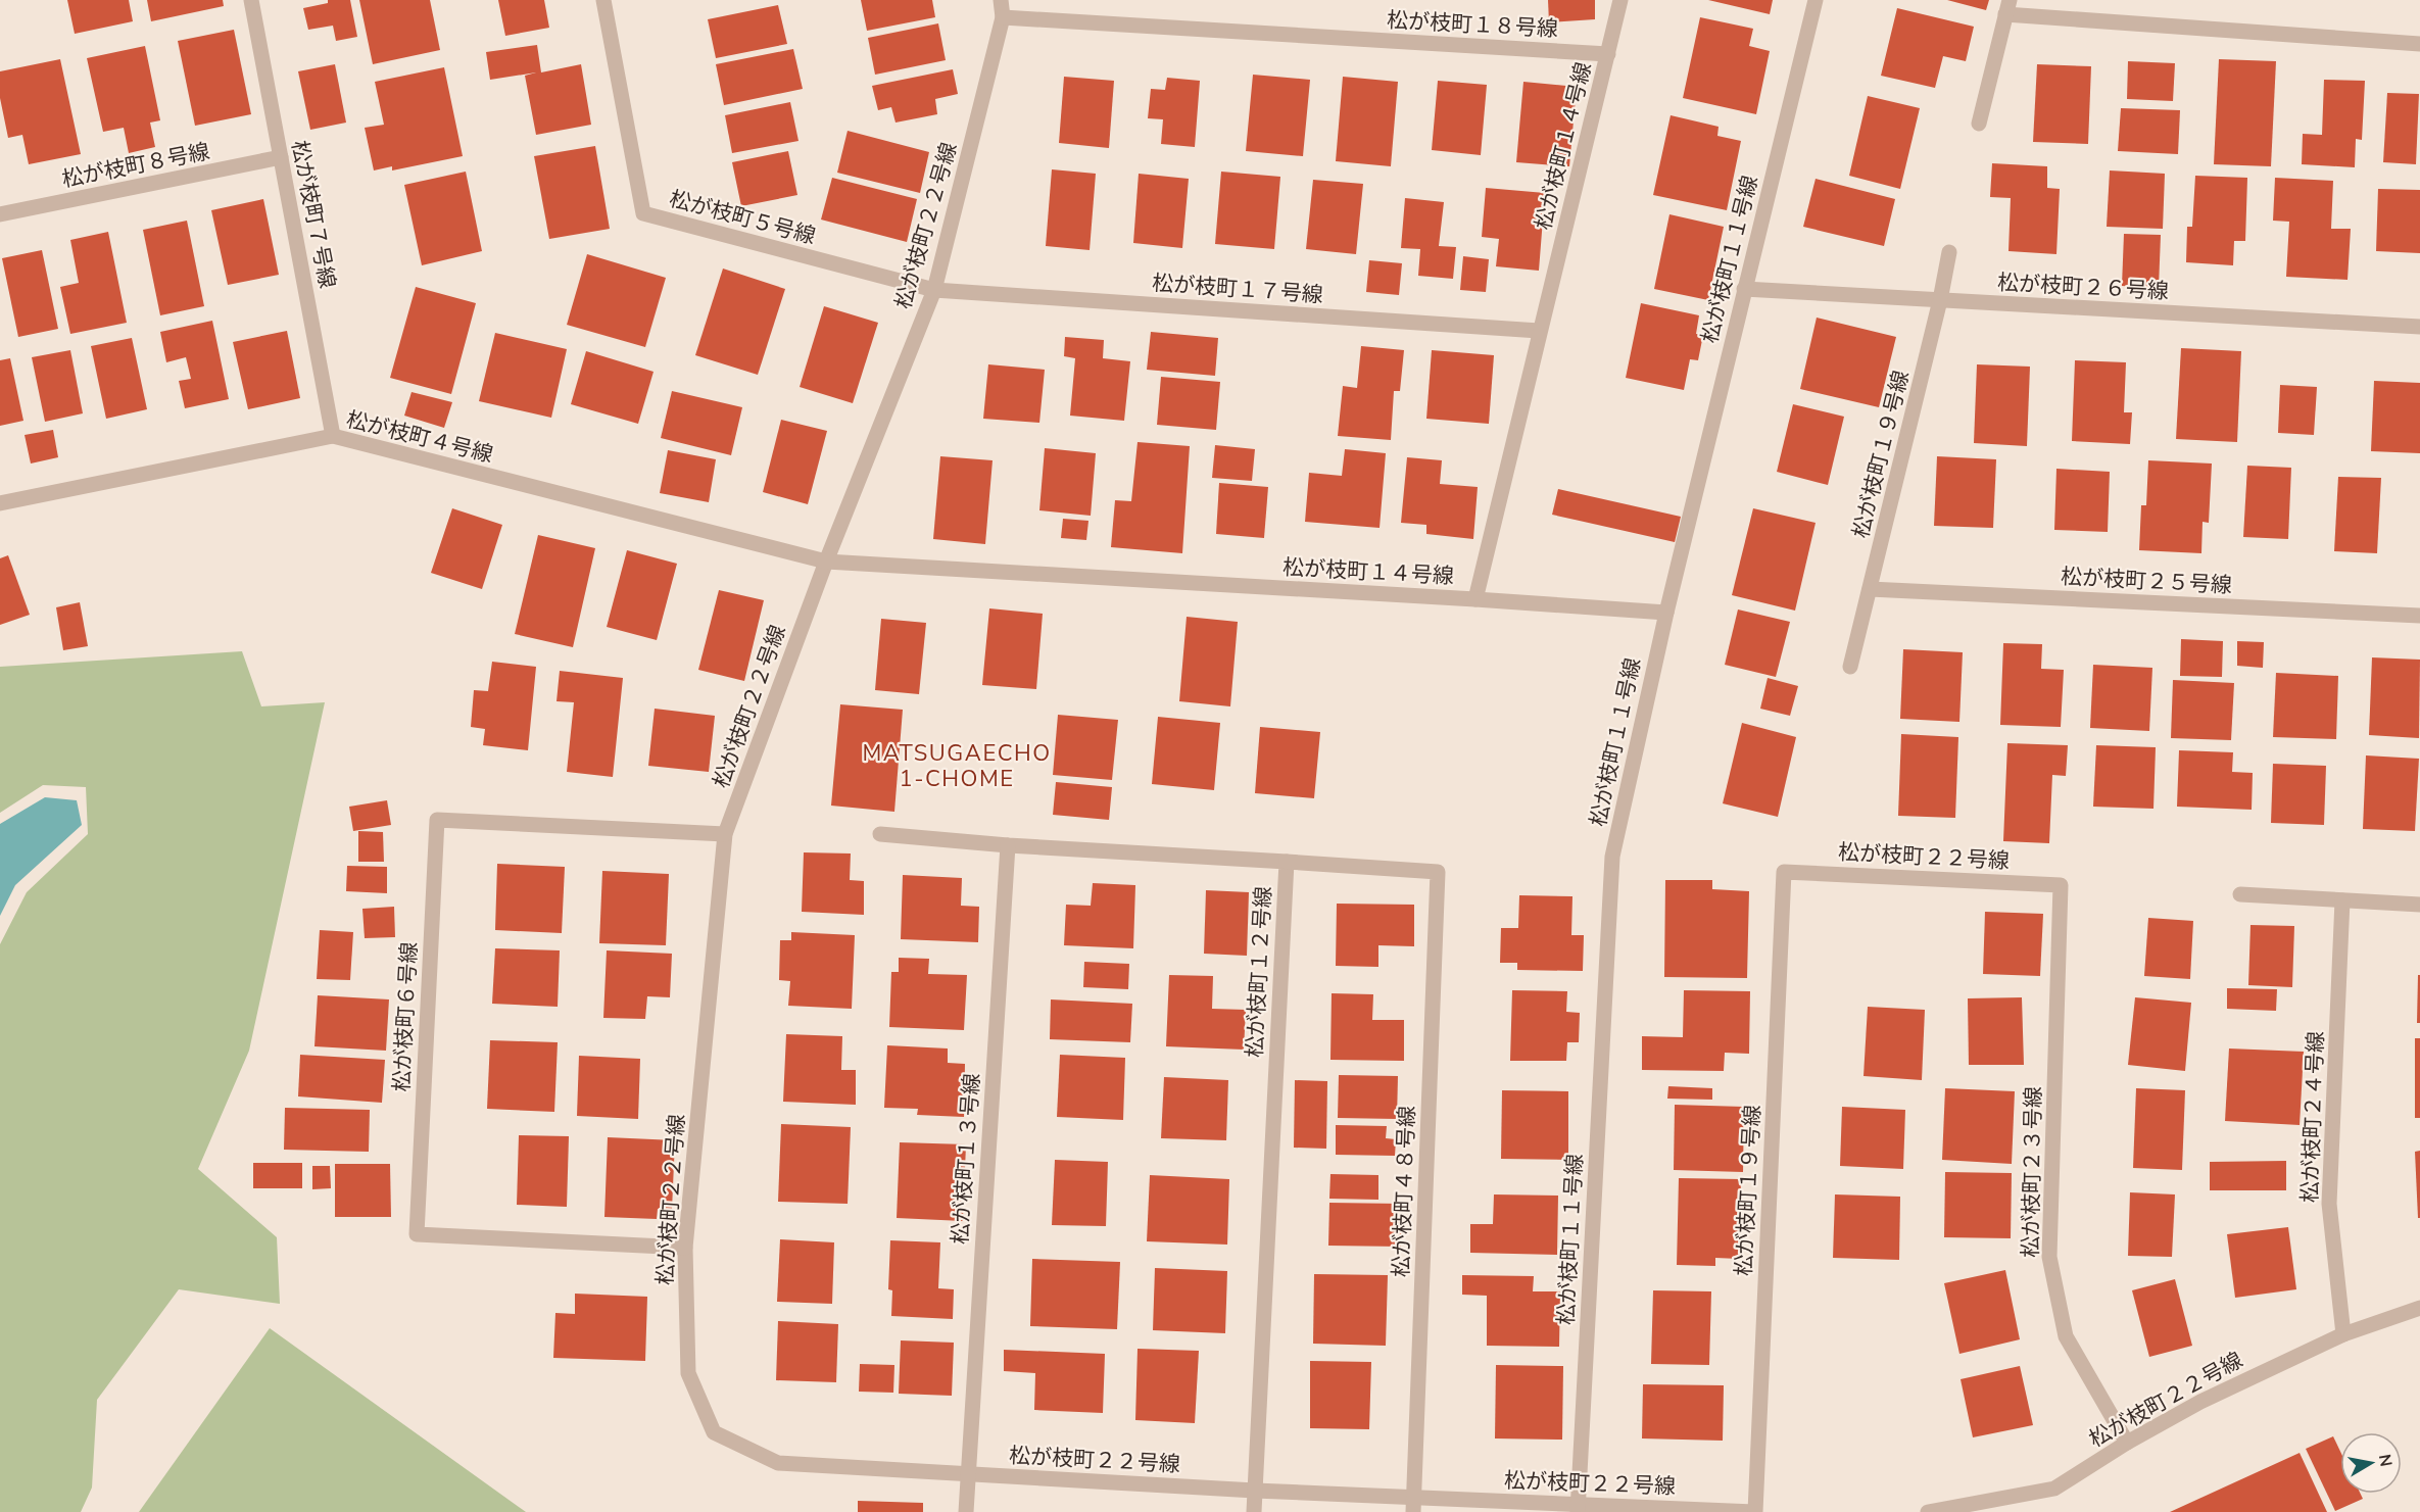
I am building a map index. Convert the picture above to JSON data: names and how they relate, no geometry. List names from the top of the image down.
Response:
{
  "streets": {
    "street": [
      "松が枝町１８号線",
      "松が枝町１４号線",
      "松が枝町８号線",
      "松が枝町７号線",
      "松が枝町５号線",
      "松が枝町２２号線",
      "松が枝町１１号線",
      "松が枝町２６号線",
      "松が枝町１７号線",
      "松が枝町４号線",
      "松が枝町１９号線",
      "松が枝町２５号線",
      "松が枝町１２号線",
      "松が枝町６号線",
      "松が枝町２４号線",
      "松が枝町１３号線",
      "松が枝町２３号線",
      "松が枝町４８号線"
    ]
  },
  "crossings": [
    ["松が枝町１８号線", "松が枝町１４号線"],
    ["松が枝町１８号線", "松が枝町２２号線"],
    ["松が枝町１４号線", "松が枝町２２号線"],
    ["松が枝町１４号線", "松が枝町１７号線"],
    ["松が枝町１４号線", "松が枝町４号線"],
    ["松が枝町８号線", "松が枝町７号線"],
    ["松が枝町７号線", "松が枝町４号線"],
    ["松が枝町５号線", "松が枝町２２号線"],
    ["松が枝町５号線", "松が枝町１７号線"],
    ["松が枝町２２号線", "松が枝町１１号線"],
    ["松が枝町２２号線", "松が枝町１７号線"],
    ["松が枝町２２号線", "松が枝町４号線"],
    ["松が枝町２２号線", "松が枝町１９号線"],
    ["松が枝町２２号線", "松が枝町１２号線"],
    ["松が枝町２２号線", "松が枝町６号線"],
    ["松が枝町２２号線", "松が枝町２４号線"],
    ["松が枝町２２号線", "松が枝町１３号線"],
    ["松が枝町２２号線", "松が枝町２３号線"],
    ["松が枝町２２号線", "松が枝町４８号線"],
    ["松が枝町１１号線", "松が枝町２６号線"],
    ["松が枝町２６号線", "松が枝町１９号線"],
    ["松が枝町１９号線", "松が枝町２５号線"],
    ["松が枝町１２号線", "松が枝町１３号線"],
    ["松が枝町１２号線", "松が枝町４８号線"]
  ],
  "districts": ["MATSUGAECHO 1-CHOME"],
  "north": "right"
}
